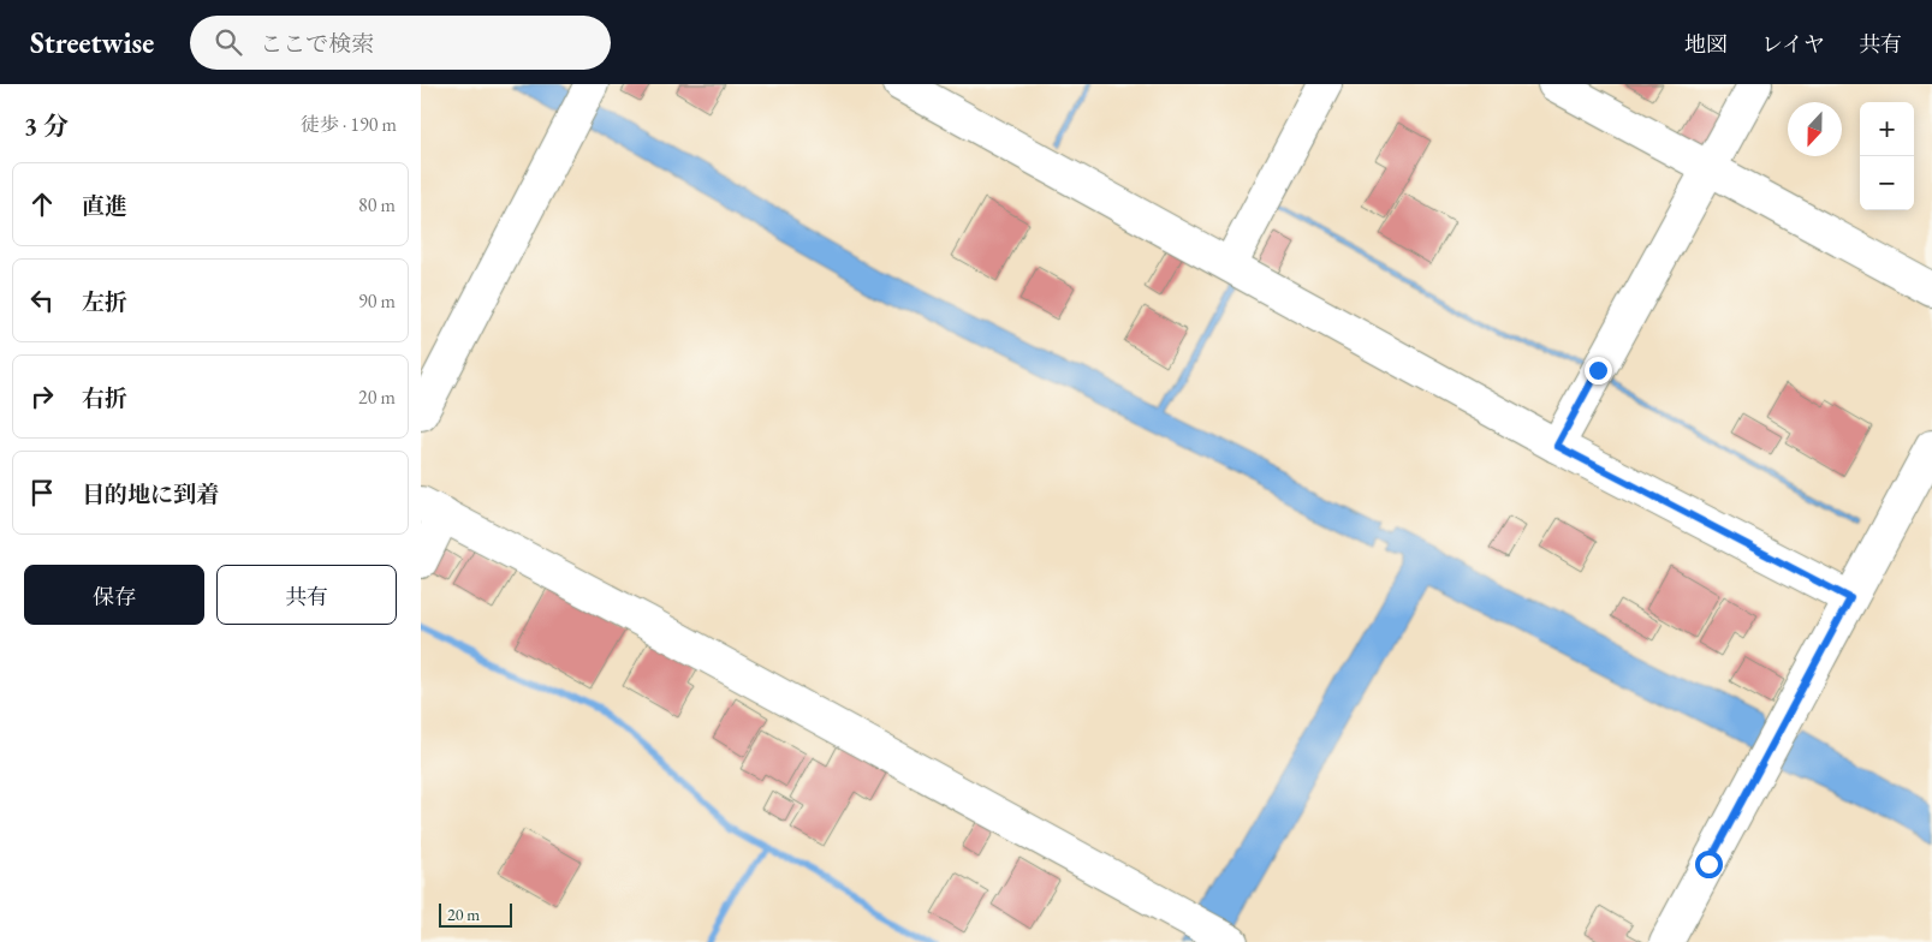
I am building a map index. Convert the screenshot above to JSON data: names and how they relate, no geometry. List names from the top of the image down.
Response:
{
  "scale_bar": "20 m",
  "north": "bottom",
  "page": {
    "header": "Streetwise",
    "search": "ここで検索",
    "nav": ["地図", "レイヤ", "共有"],
    "heading": ["3 分", "徒歩 · 190 m"],
    "map_buttons": ["+", "−"],
    "list": [
      ["直進", "80 m"],
      ["左折", "90 m"],
      ["右折", "20 m"],
      "目的地に到着"
    ],
    "buttons": ["保存", "共有"],
    "scale": "20 m"
  }
}
